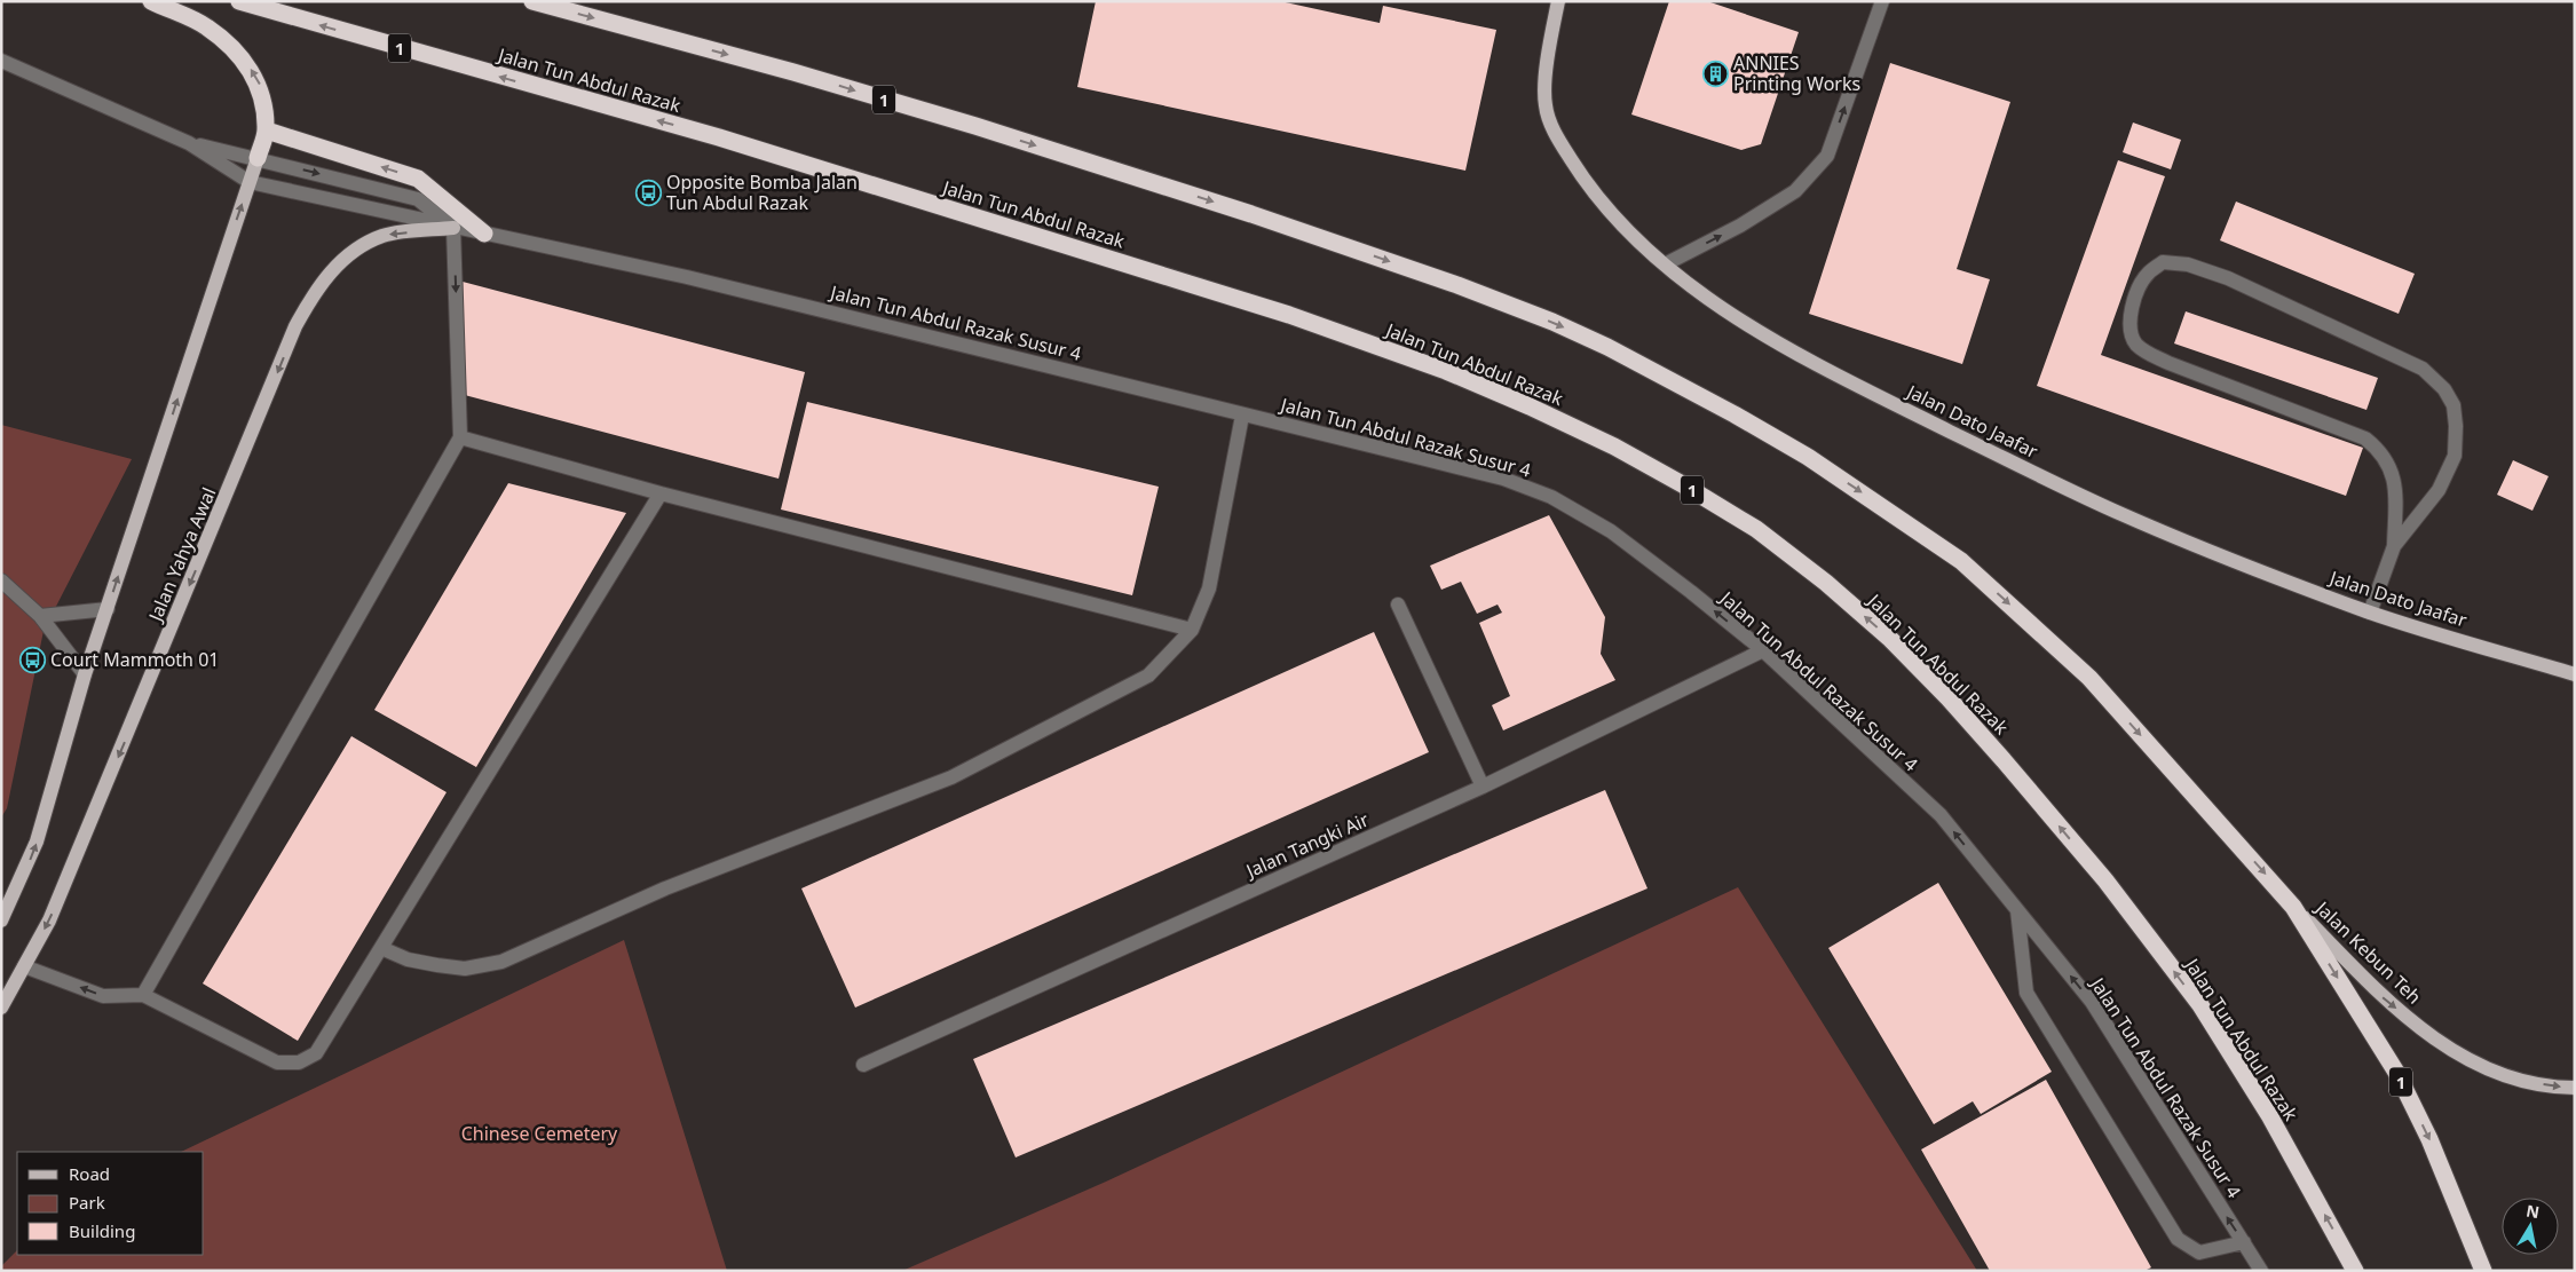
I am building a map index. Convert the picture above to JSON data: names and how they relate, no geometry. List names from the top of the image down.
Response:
{
  "streets": {
    "highway": ["1", "Jalan Tun Abdul Razak"],
    "main road": ["Jalan Dato Jaafar", "Jalan Yahya Awal", "Jalan Kebun Teh"],
    "street": ["Jalan Tun Abdul Razak Susur 4", "Jalan Tangki Air"]
  },
  "crossings": [
    ["1", "Jalan Kebun Teh"],
    ["Jalan Tun Abdul Razak Susur 4", "Jalan Yahya Awal"],
    ["Jalan Tun Abdul Razak Susur 4", "Jalan Tangki Air"]
  ],
  "one_way": ["Jalan Tun Abdul Razak Susur 4", "Jalan Kebun Teh"],
  "parks": ["Chinese Cemetery"],
  "places": {
    "building": ["ANNIES Printing Works"],
    "bus stop": ["Opposite Bomba Jalan Tun Abdul Razak", "Court Mammoth 01"]
  },
  "legend": ["Road", "Park", "Building"],
  "north": "top"
}
